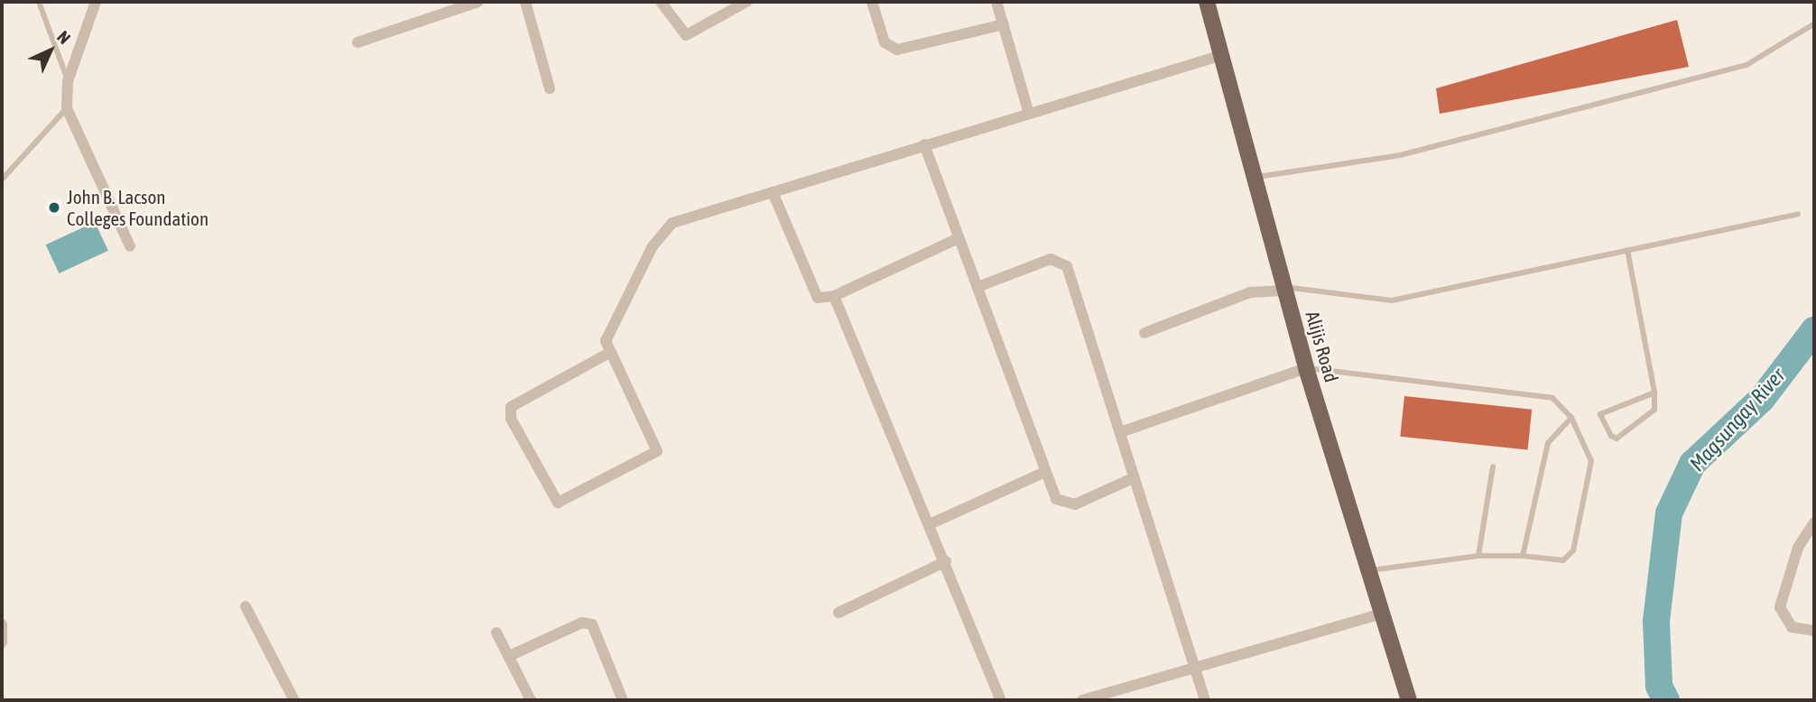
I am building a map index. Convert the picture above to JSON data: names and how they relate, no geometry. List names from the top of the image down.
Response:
{
  "streets": {
    "main road": ["Alijis Road"]
  },
  "water": ["Magsungay River"],
  "places": ["John B. Lacson Colleges Foundation"],
  "north": "top right"
}
